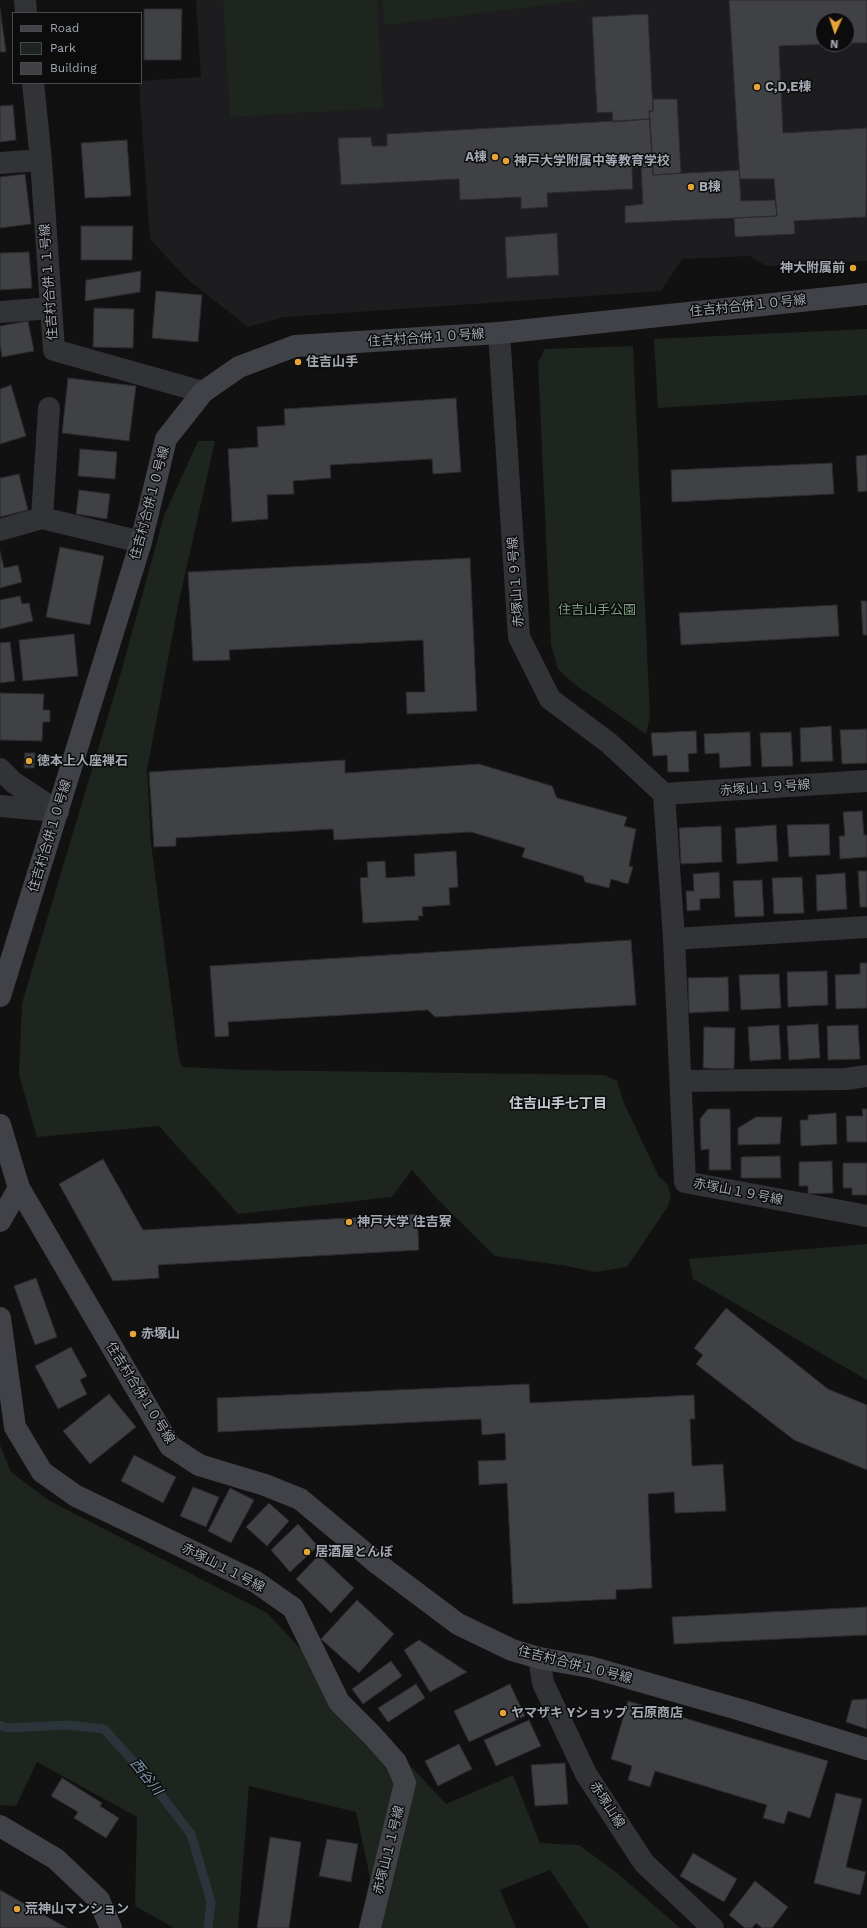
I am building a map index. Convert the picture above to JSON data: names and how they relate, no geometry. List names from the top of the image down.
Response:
{
  "streets": {
    "street": [
      "住吉村合併１１号線",
      "住吉村合併１０号線",
      "赤塚山１９号線",
      "赤塚山１１号線",
      "赤塚山線"
    ]
  },
  "crossings": [
    ["住吉村合併１１号線", "住吉村合併１０号線"],
    ["住吉村合併１０号線", "赤塚山１９号線"],
    ["住吉村合併１０号線", "赤塚山線"]
  ],
  "districts": ["住吉山手七丁目"],
  "water": ["西谷川"],
  "parks": ["住吉山手公園"],
  "places": [
    "C,D,E棟",
    "A棟",
    "神戸大学附属中等教育学校",
    "B棟",
    "神大附属前",
    "住吉山手",
    "徳本上人座禅石",
    "神戸大学 住吉寮",
    "赤塚山",
    "居酒屋とんぼ",
    "ヤマザキ Yショップ 石原商店",
    "荒神山マンション"
  ],
  "legend": ["Road", "Park", "Building"],
  "north": "bottom"
}
